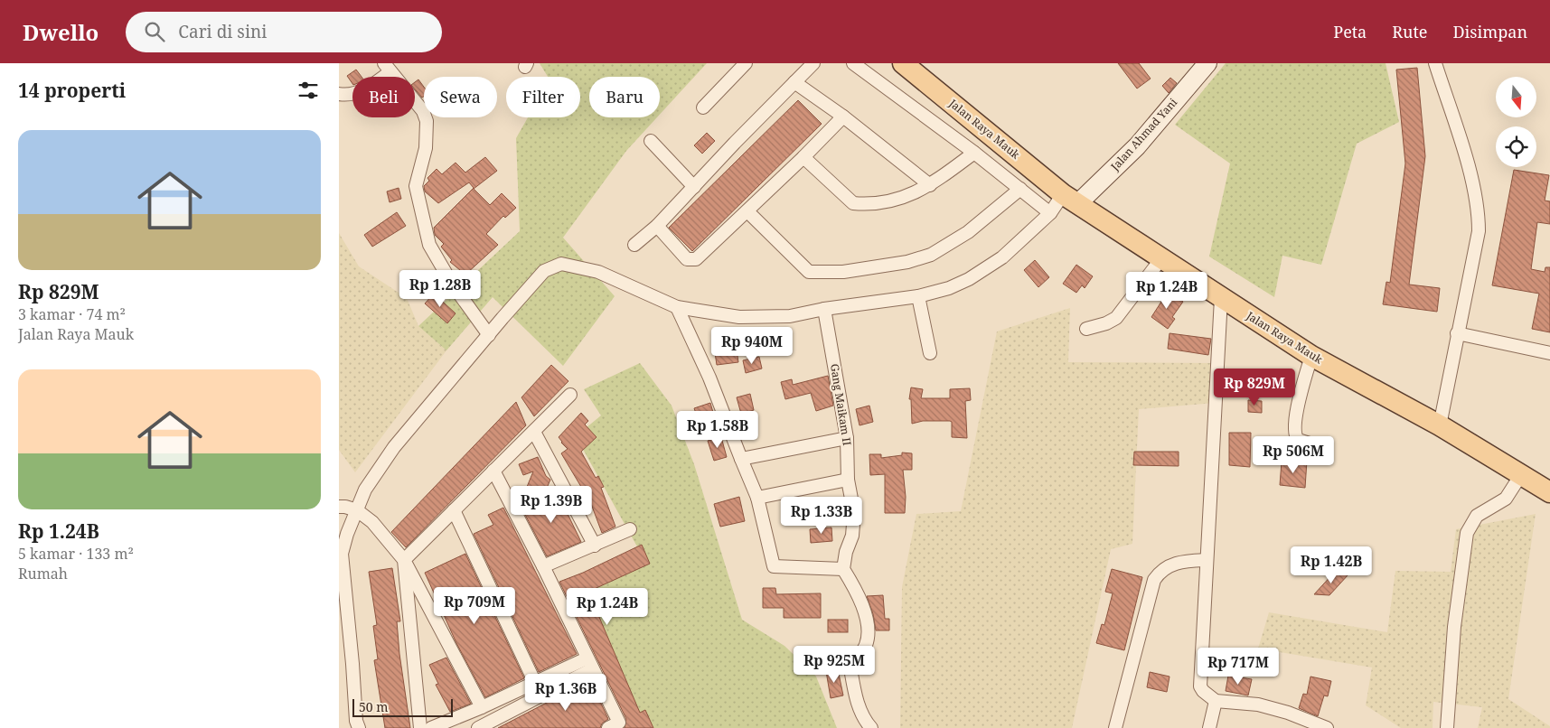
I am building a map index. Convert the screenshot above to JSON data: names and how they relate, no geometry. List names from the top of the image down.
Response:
{
  "streets": {
    "main road": ["Jalan Raya Mauk"],
    "street": ["Jalan Ahmad Yani", "Gang Maikam II"]
  },
  "crossings": [
    ["Jalan Raya Mauk", "Jalan Ahmad Yani"]
  ],
  "scale_bar": "50 m",
  "north": "bottom",
  "page": {
    "header": "Dwello",
    "search": "Cari di sini",
    "nav": ["Peta", "Rute", "Disimpan"],
    "heading": "14 properti",
    "chip": [
      "Beli",
      "Sewa",
      "Filter",
      "Baru"
    ],
    "list": [
      {
        "name": "Rp 829M",
        "note": "3 kamar · 74 m² · Jalan Raya Mauk"
      },
      {
        "name": "Rp 1.24B",
        "note": "5 kamar · 133 m² · Rumah"
      }
    ],
    "price": [
      "Rp 1.28B",
      "Rp 1.24B",
      "Rp 940M",
      "Rp 829M",
      "Rp 1.58B",
      "Rp 506M",
      "Rp 1.39B",
      "Rp 1.33B",
      "Rp 1.42B",
      "Rp 709M",
      "Rp 1.24B",
      "Rp 925M",
      "Rp 717M",
      "Rp 1.36B"
    ],
    "scale": "50 m"
  }
}
